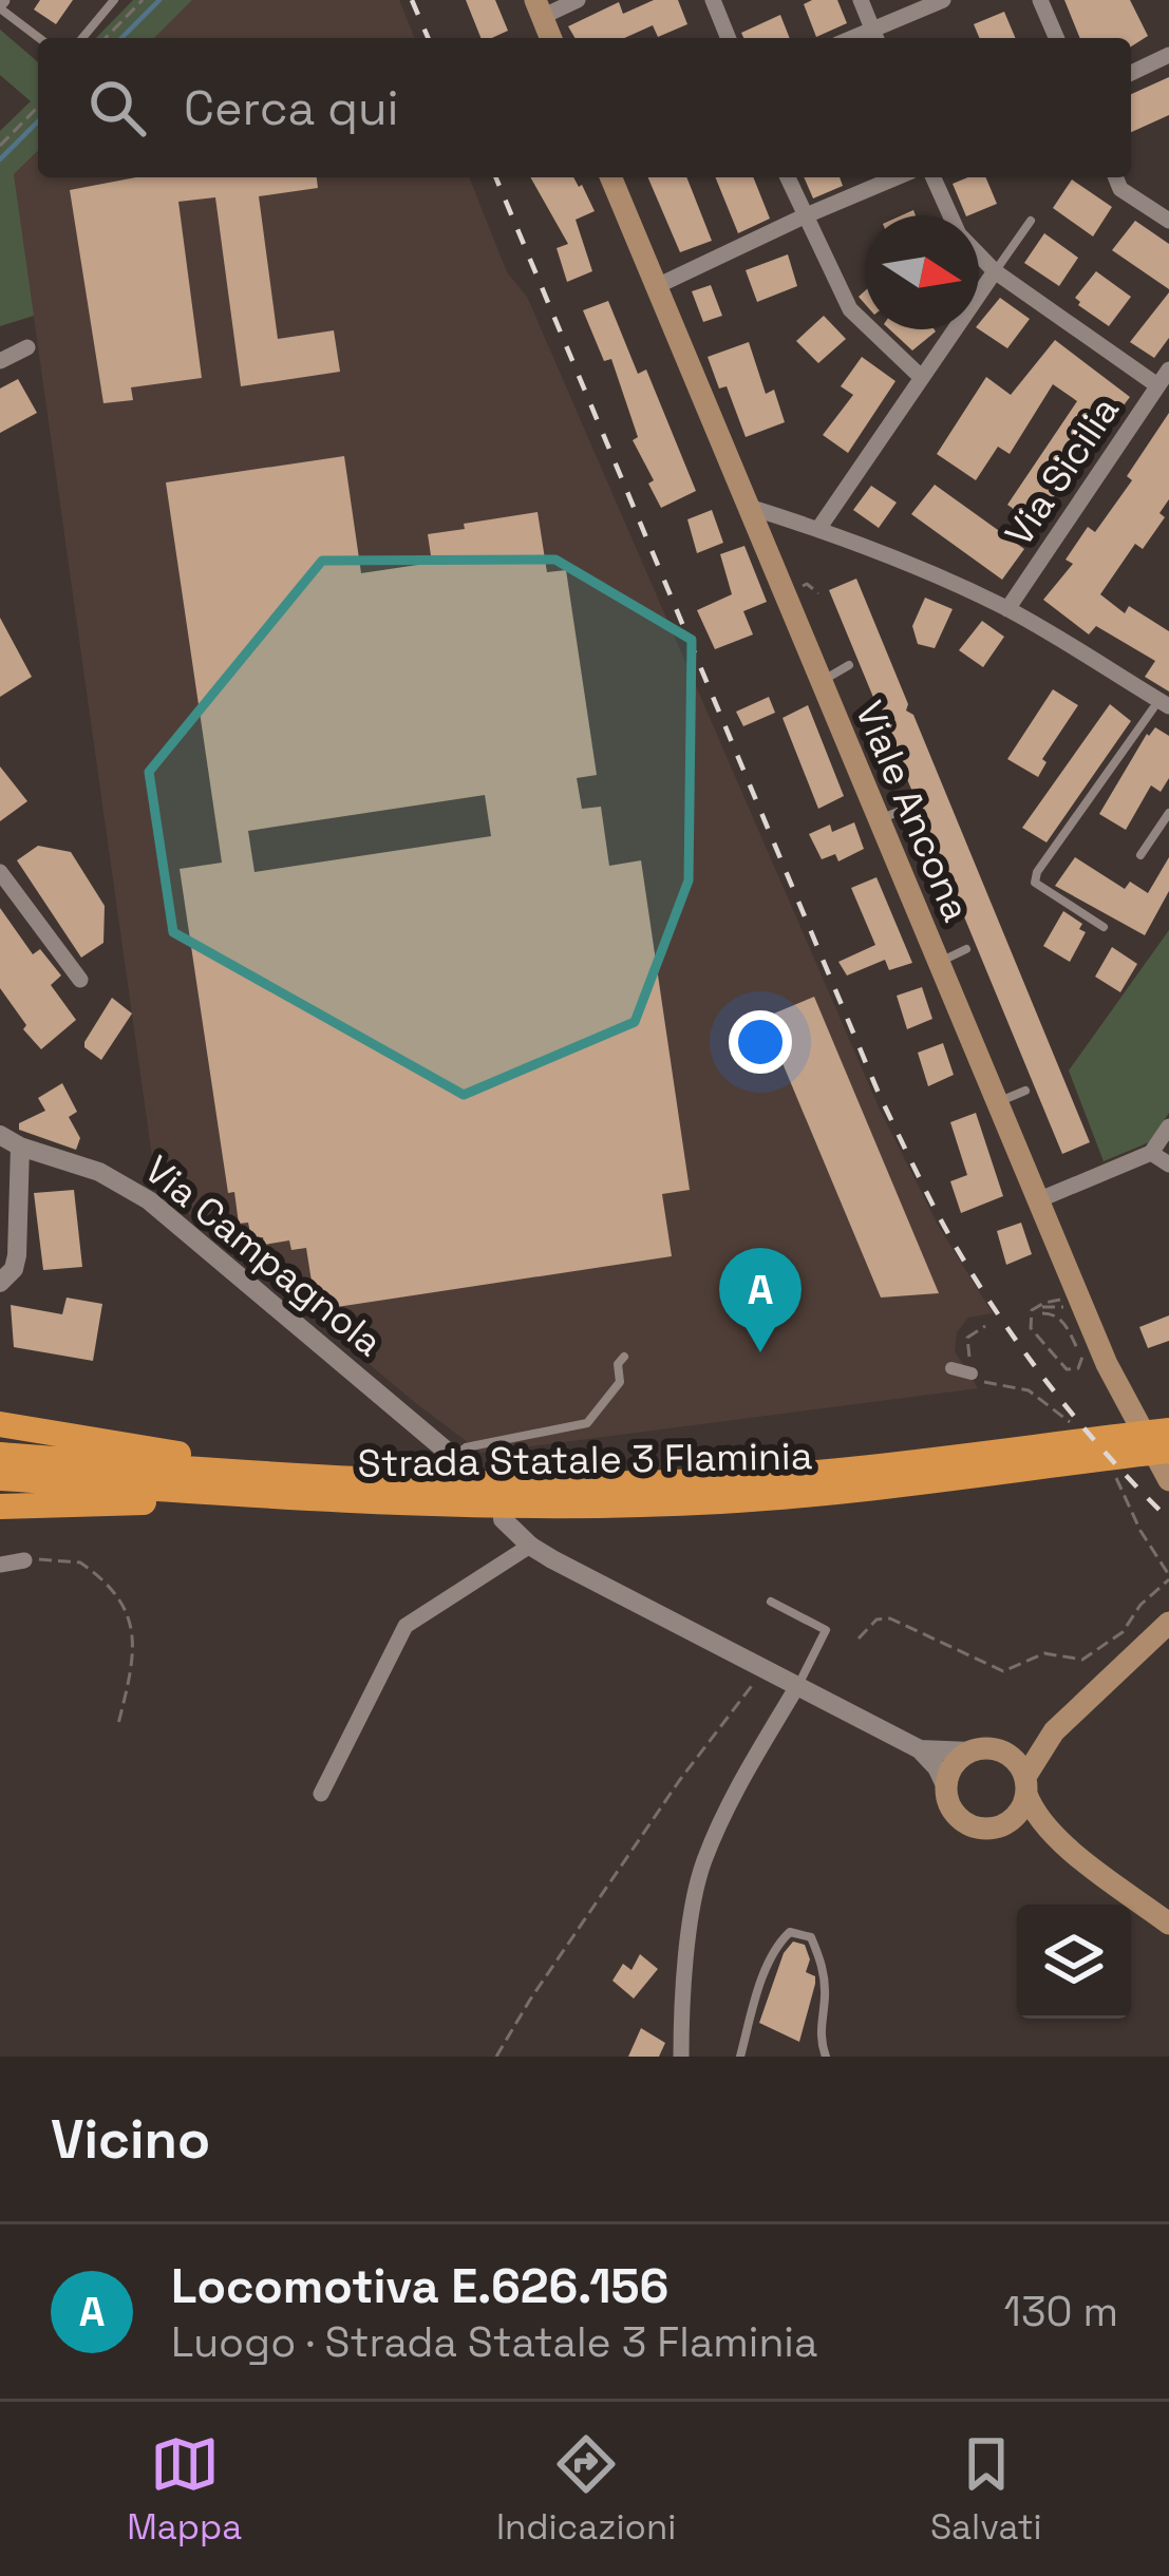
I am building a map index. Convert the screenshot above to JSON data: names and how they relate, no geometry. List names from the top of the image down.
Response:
{
  "streets": {
    "highway": ["Strada Statale 3 Flaminia"],
    "main road": ["Viale Ancona"],
    "street": ["Via Sicilia", "Via Campagnola"]
  },
  "crossings": [
    ["Viale Ancona", "Strada Statale 3 Flaminia"]
  ],
  "north": "right",
  "page": {
    "search": "Cerca qui",
    "pins": "A",
    "heading": "Vicino",
    "list": [
      {
        "mark": "A",
        "name": "Locomotiva E.626.156",
        "note": "Luogo · Strada Statale 3 Flaminia",
        "value": "130 m"
      }
    ],
    "nav": ["Mappa", "Indicazioni", "Salvati"]
  }
}
